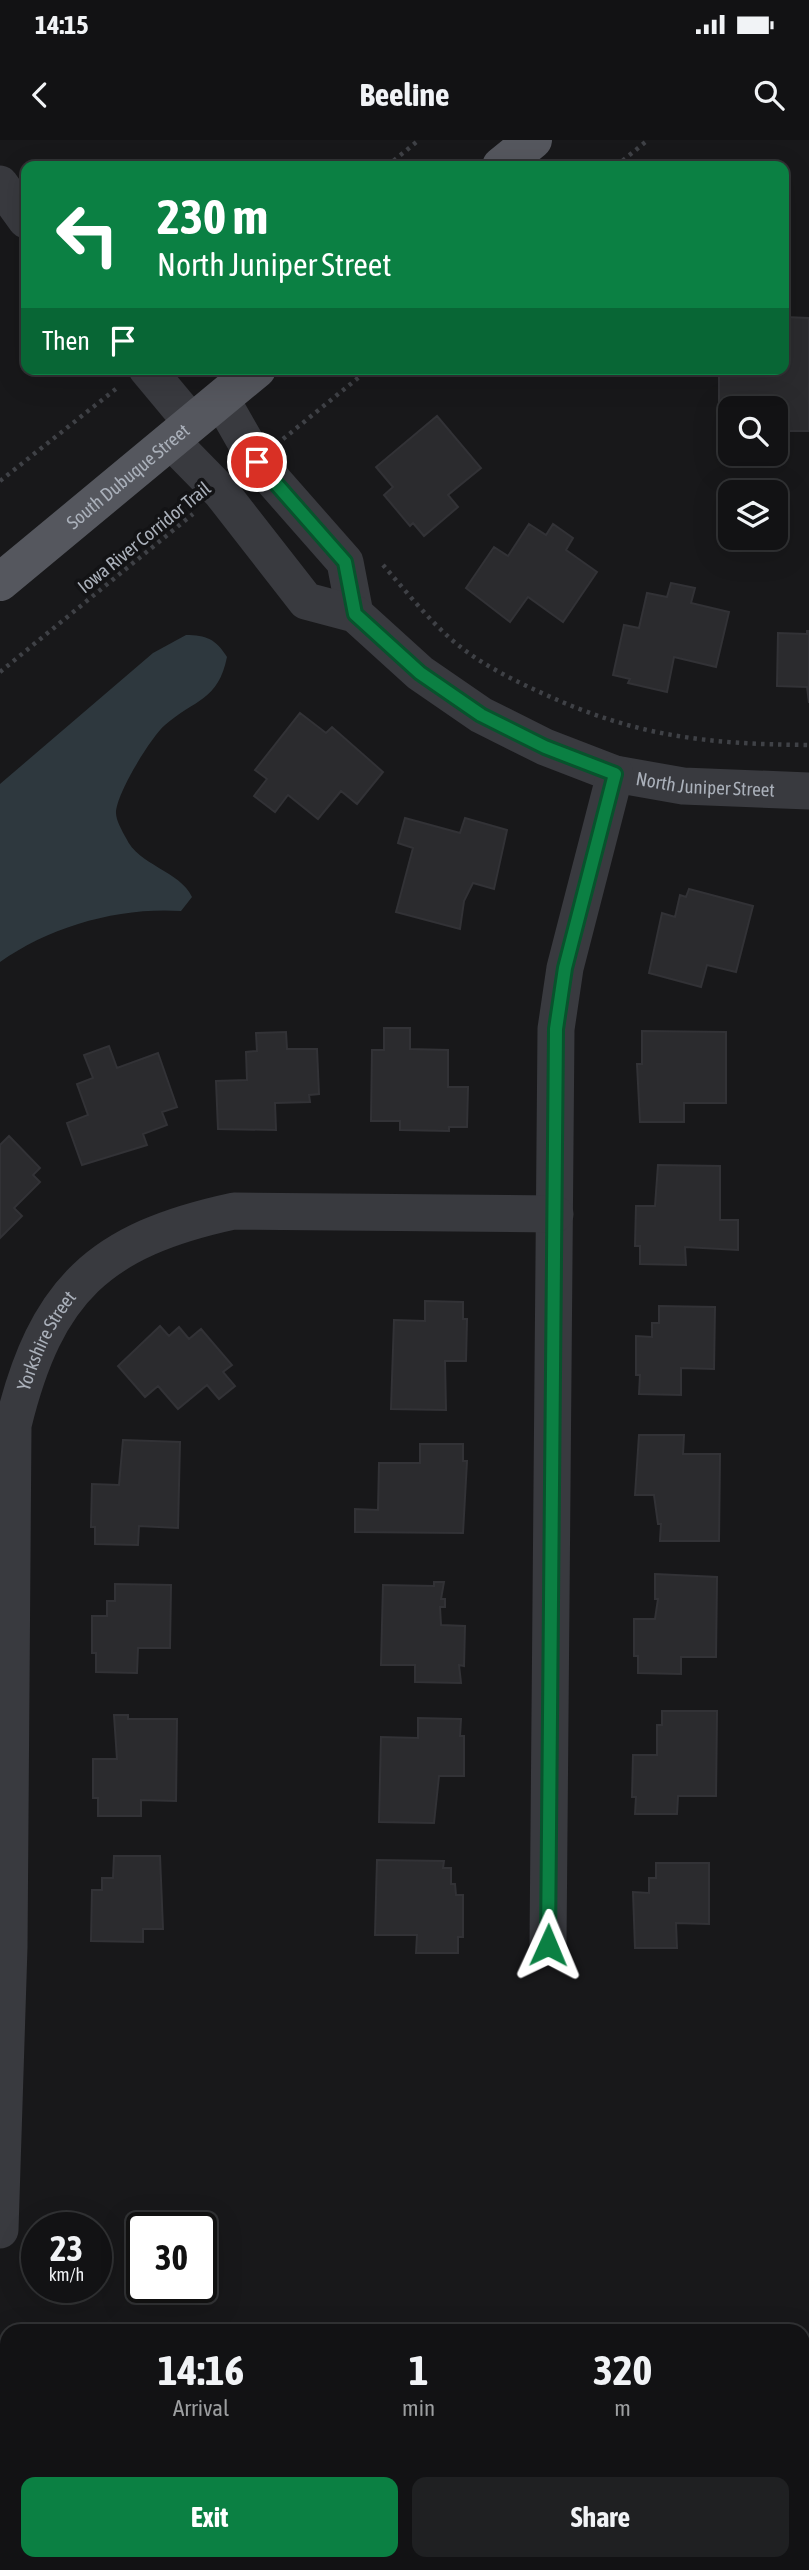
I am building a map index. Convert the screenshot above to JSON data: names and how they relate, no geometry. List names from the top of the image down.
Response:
{
  "streets": {
    "main road": ["South Dubuque Street"],
    "street": ["North Juniper Street", "Yorkshire Street"],
    "path": ["Iowa River Corridor Trail"]
  },
  "crossings": [
    ["South Dubuque Street", "North Juniper Street"],
    ["Iowa River Corridor Trail", "North Juniper Street"]
  ],
  "page": {
    "status": "14:15",
    "header": "Beeline",
    "turn": ["230 m", "North Juniper Street"],
    "then": "Then",
    "speed": "23 km/h",
    "limit": "30",
    "eta": [
      "14:16",
      "Arrival",
      "1",
      "min",
      "320",
      "m"
    ],
    "buttons": ["Exit", "Share"]
  }
}
